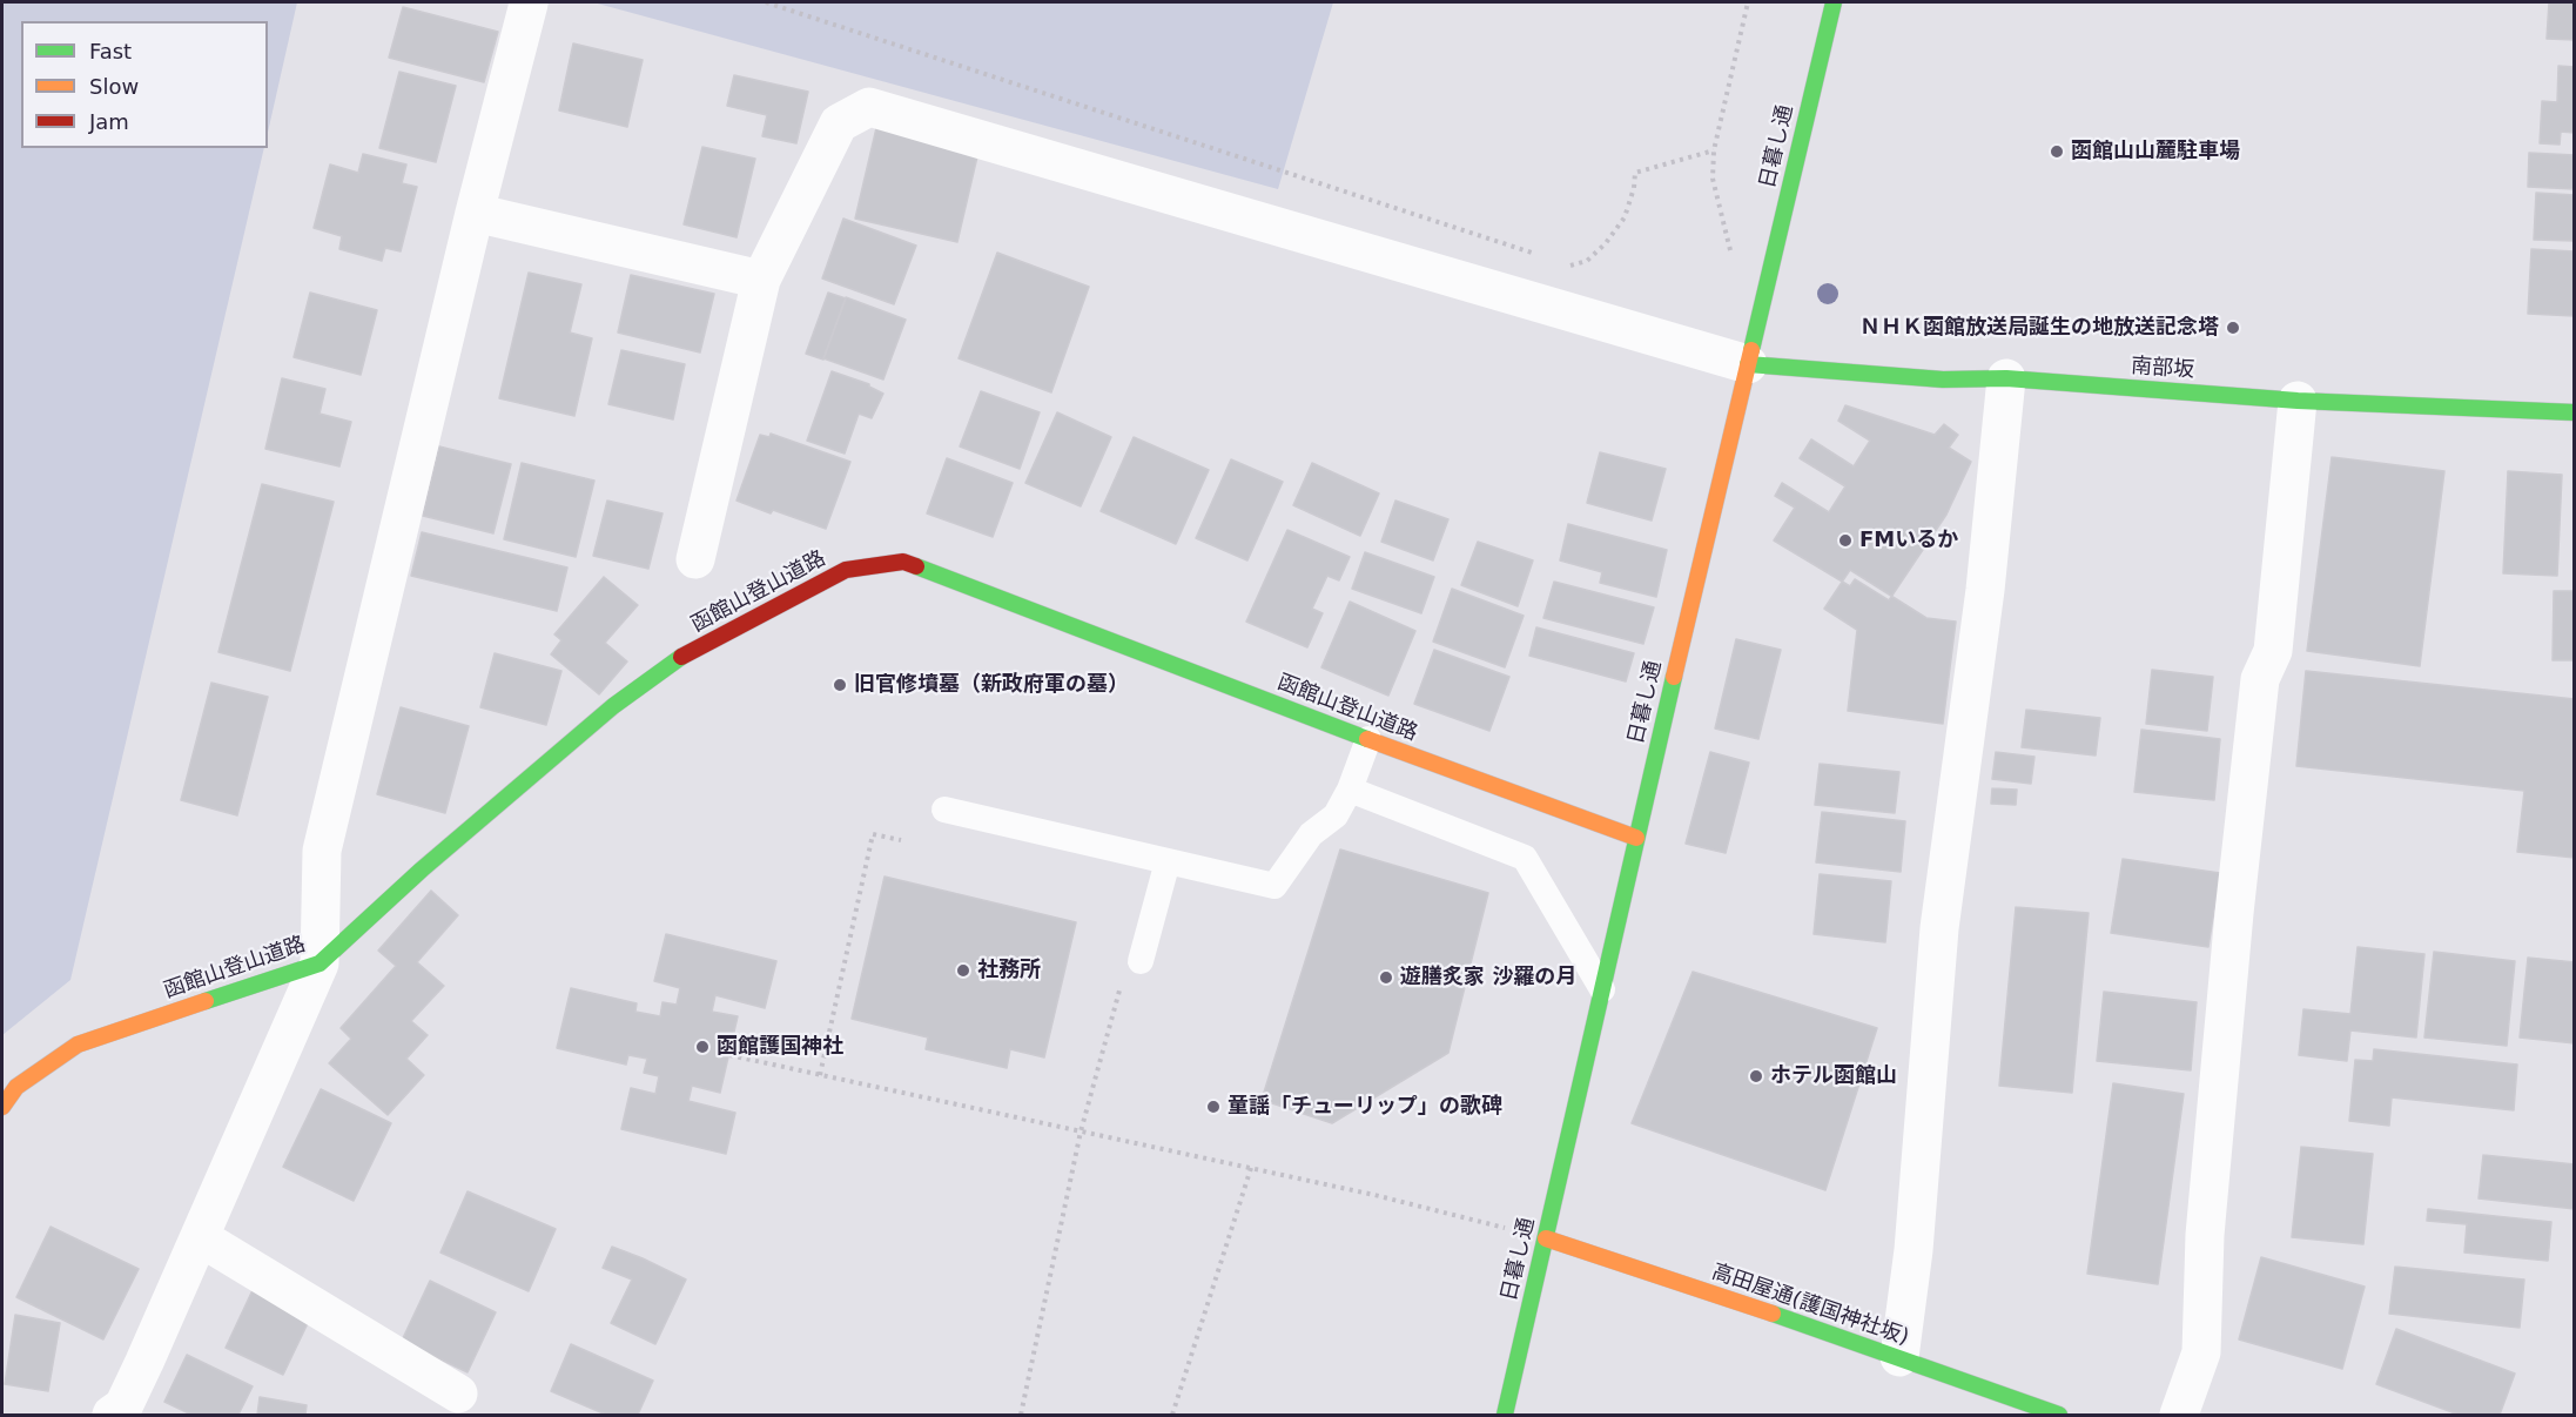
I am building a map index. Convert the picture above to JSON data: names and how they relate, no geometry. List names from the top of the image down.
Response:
{
  "streets": {
    "main road": [
      "日暮し通",
      "南部坂",
      "函館山登山道路",
      "高田屋通(護国神社坂)"
    ]
  },
  "crossings": [
    ["日暮し通", "南部坂"],
    ["日暮し通", "函館山登山道路"],
    ["日暮し通", "高田屋通(護国神社坂)"]
  ],
  "places": [
    "函館山山麓駐車場",
    "ＮＨＫ函館放送局誕生の地放送記念塔",
    "FMいるか",
    "旧官修墳墓（新政府軍の墓）",
    "社務所",
    "遊膳炙家 沙羅の月",
    "函館護国神社",
    "ホテル函館山",
    "童謡「チューリップ」の歌碑"
  ],
  "legend": ["Fast", "Slow", "Jam"]
}
